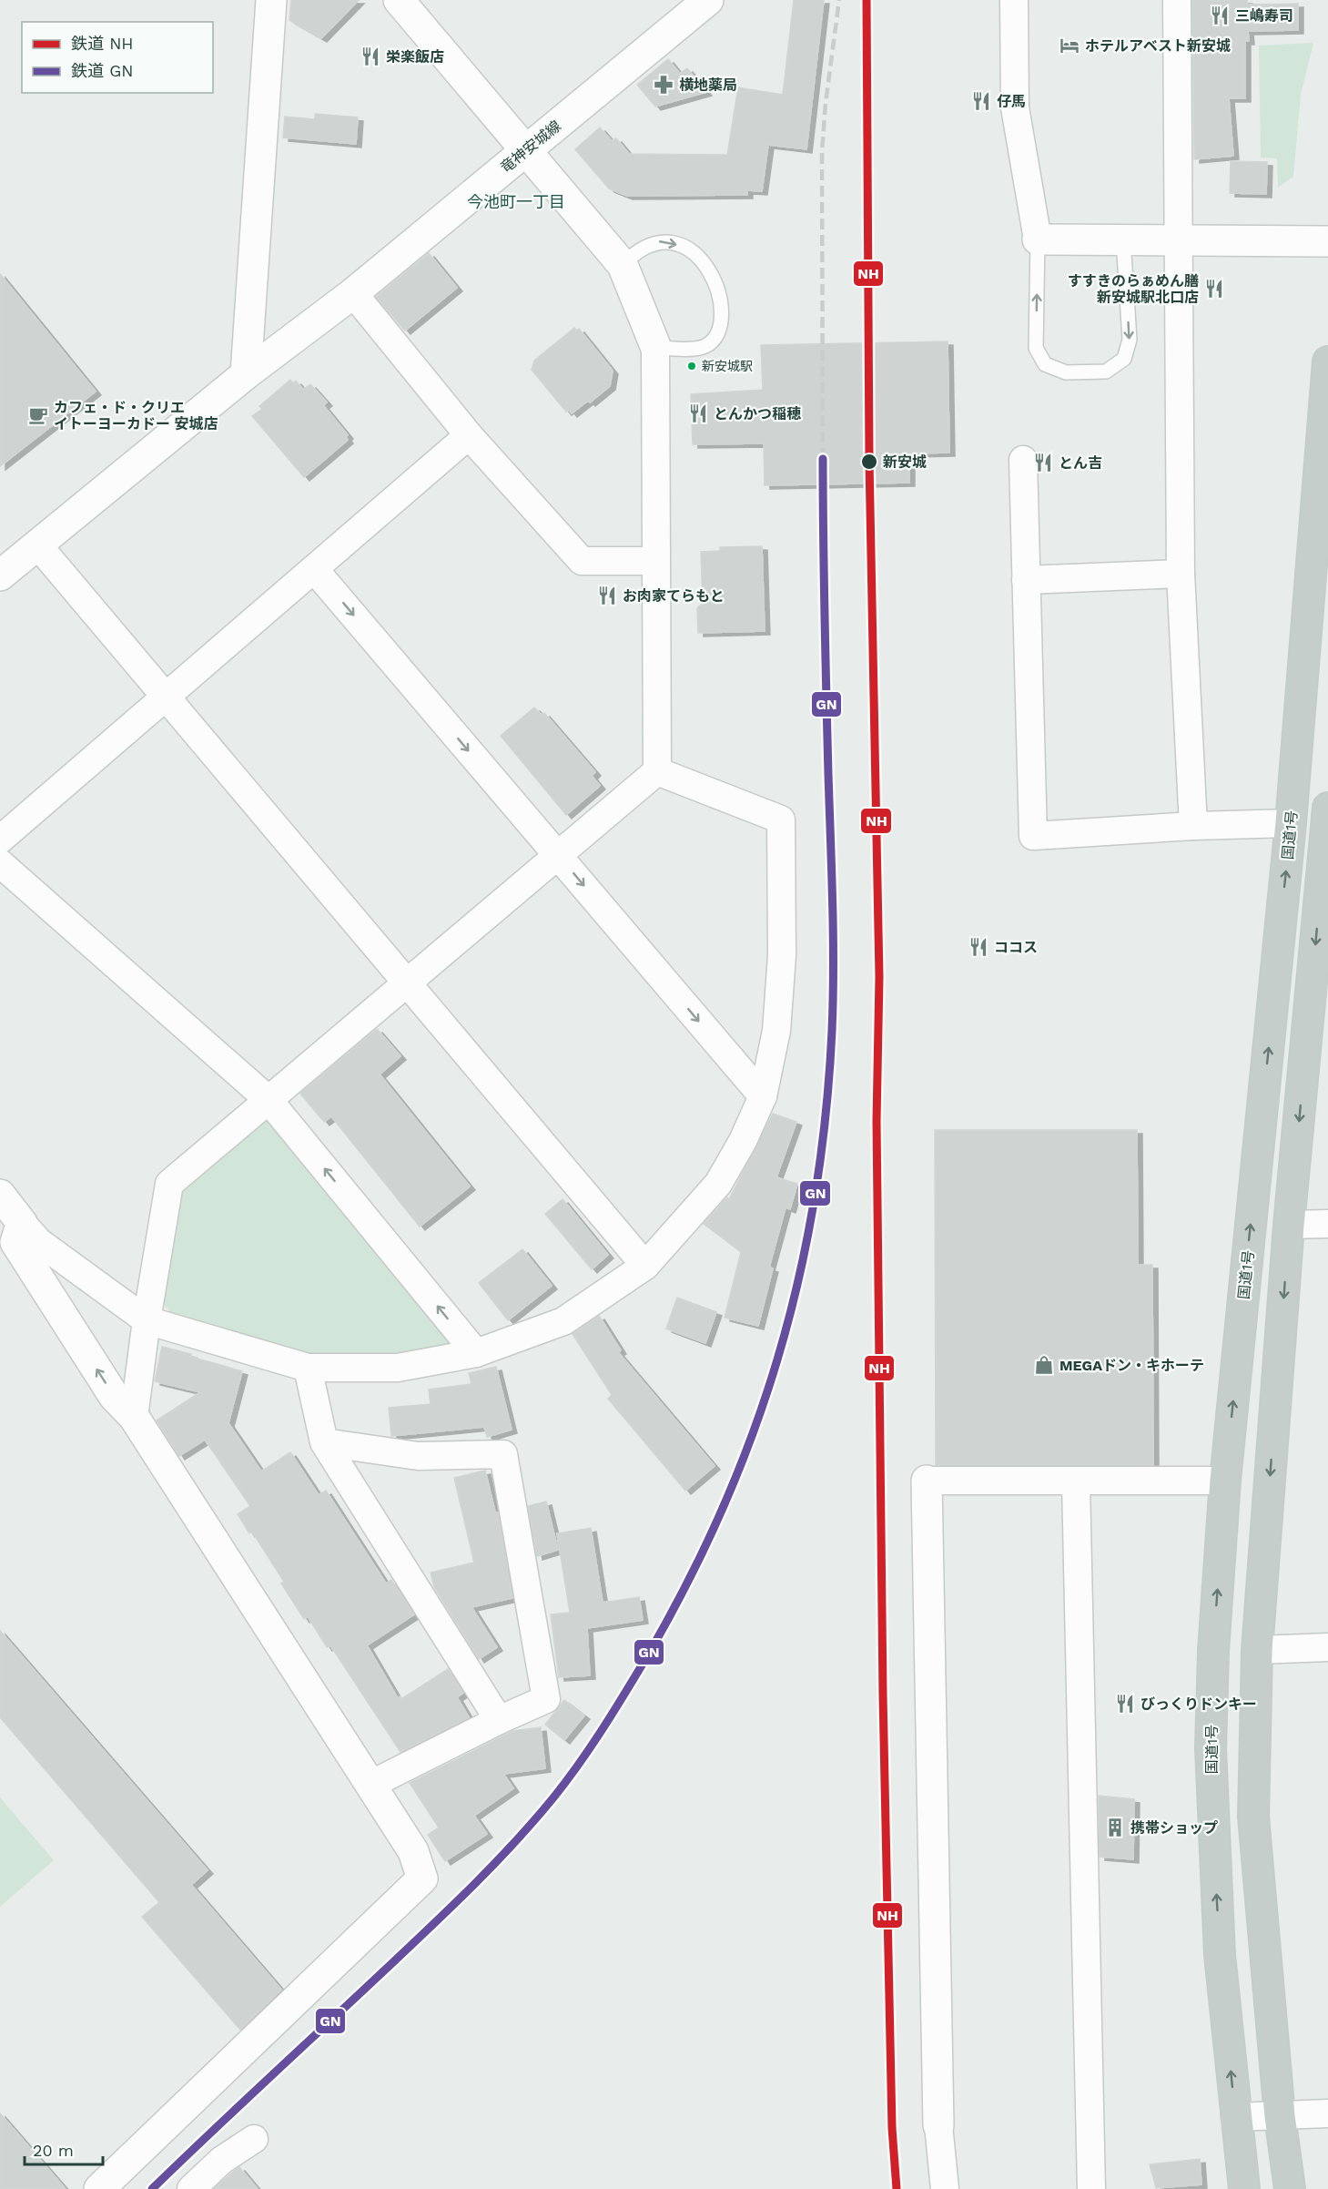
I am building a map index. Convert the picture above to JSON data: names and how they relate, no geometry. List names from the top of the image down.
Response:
{
  "streets": {
    "highway": ["国道1号"],
    "street": ["竜神安城線"]
  },
  "districts": ["今池町一丁目"],
  "places": {
    "restaurant": [
      "三嶋寿司",
      "栄楽飯店",
      "仔馬",
      "すすきのらぁめん膳 新安城駅北口店",
      "とんかつ稲穂",
      "とん吉",
      "お肉家てらもと",
      "ココス",
      "びっくりドンキー"
    ],
    "hotel": ["ホテルアベスト新安城"],
    "pharmacy": ["横地薬局"],
    "other": ["新安城駅", "新安城"],
    "cafe": ["カフェ・ド・クリエ イトーヨーカドー 安城店"],
    "shop": ["MEGAドン・キホーテ"],
    "building": ["携帯ショップ"]
  },
  "lines": ["rail line NH", "rail line GN"],
  "legend": ["鉄道 NH", "鉄道 GN"],
  "scale_bar": "20 m"
}
